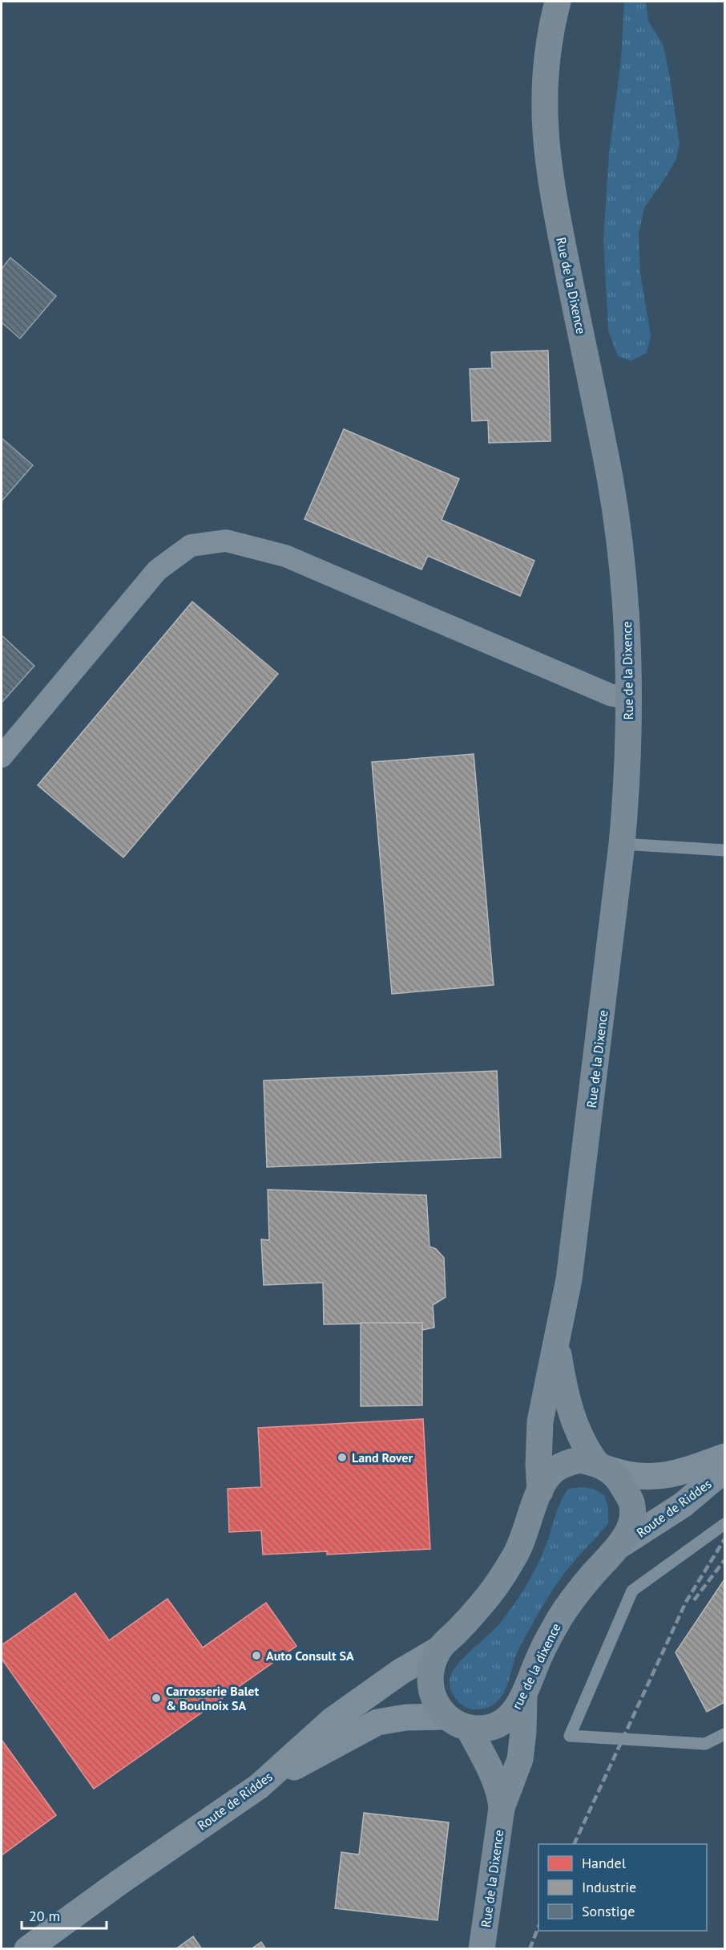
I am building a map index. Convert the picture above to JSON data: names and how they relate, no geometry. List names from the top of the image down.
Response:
{
  "streets": {
    "main road": ["Rue de la Dixence", "rue de la dixence"],
    "street": ["Route de Riddes"]
  },
  "crossings": [
    ["Rue de la Dixence", "Route de Riddes"],
    ["Rue de la Dixence", "rue de la dixence"],
    ["Route de Riddes", "rue de la dixence"]
  ],
  "places": ["Land Rover", "Auto Consult SA", "Carrosserie Balet & Boulnoix SA"],
  "legend": ["Handel", "Industrie", "Sonstige"],
  "scale_bar": "20 m"
}
